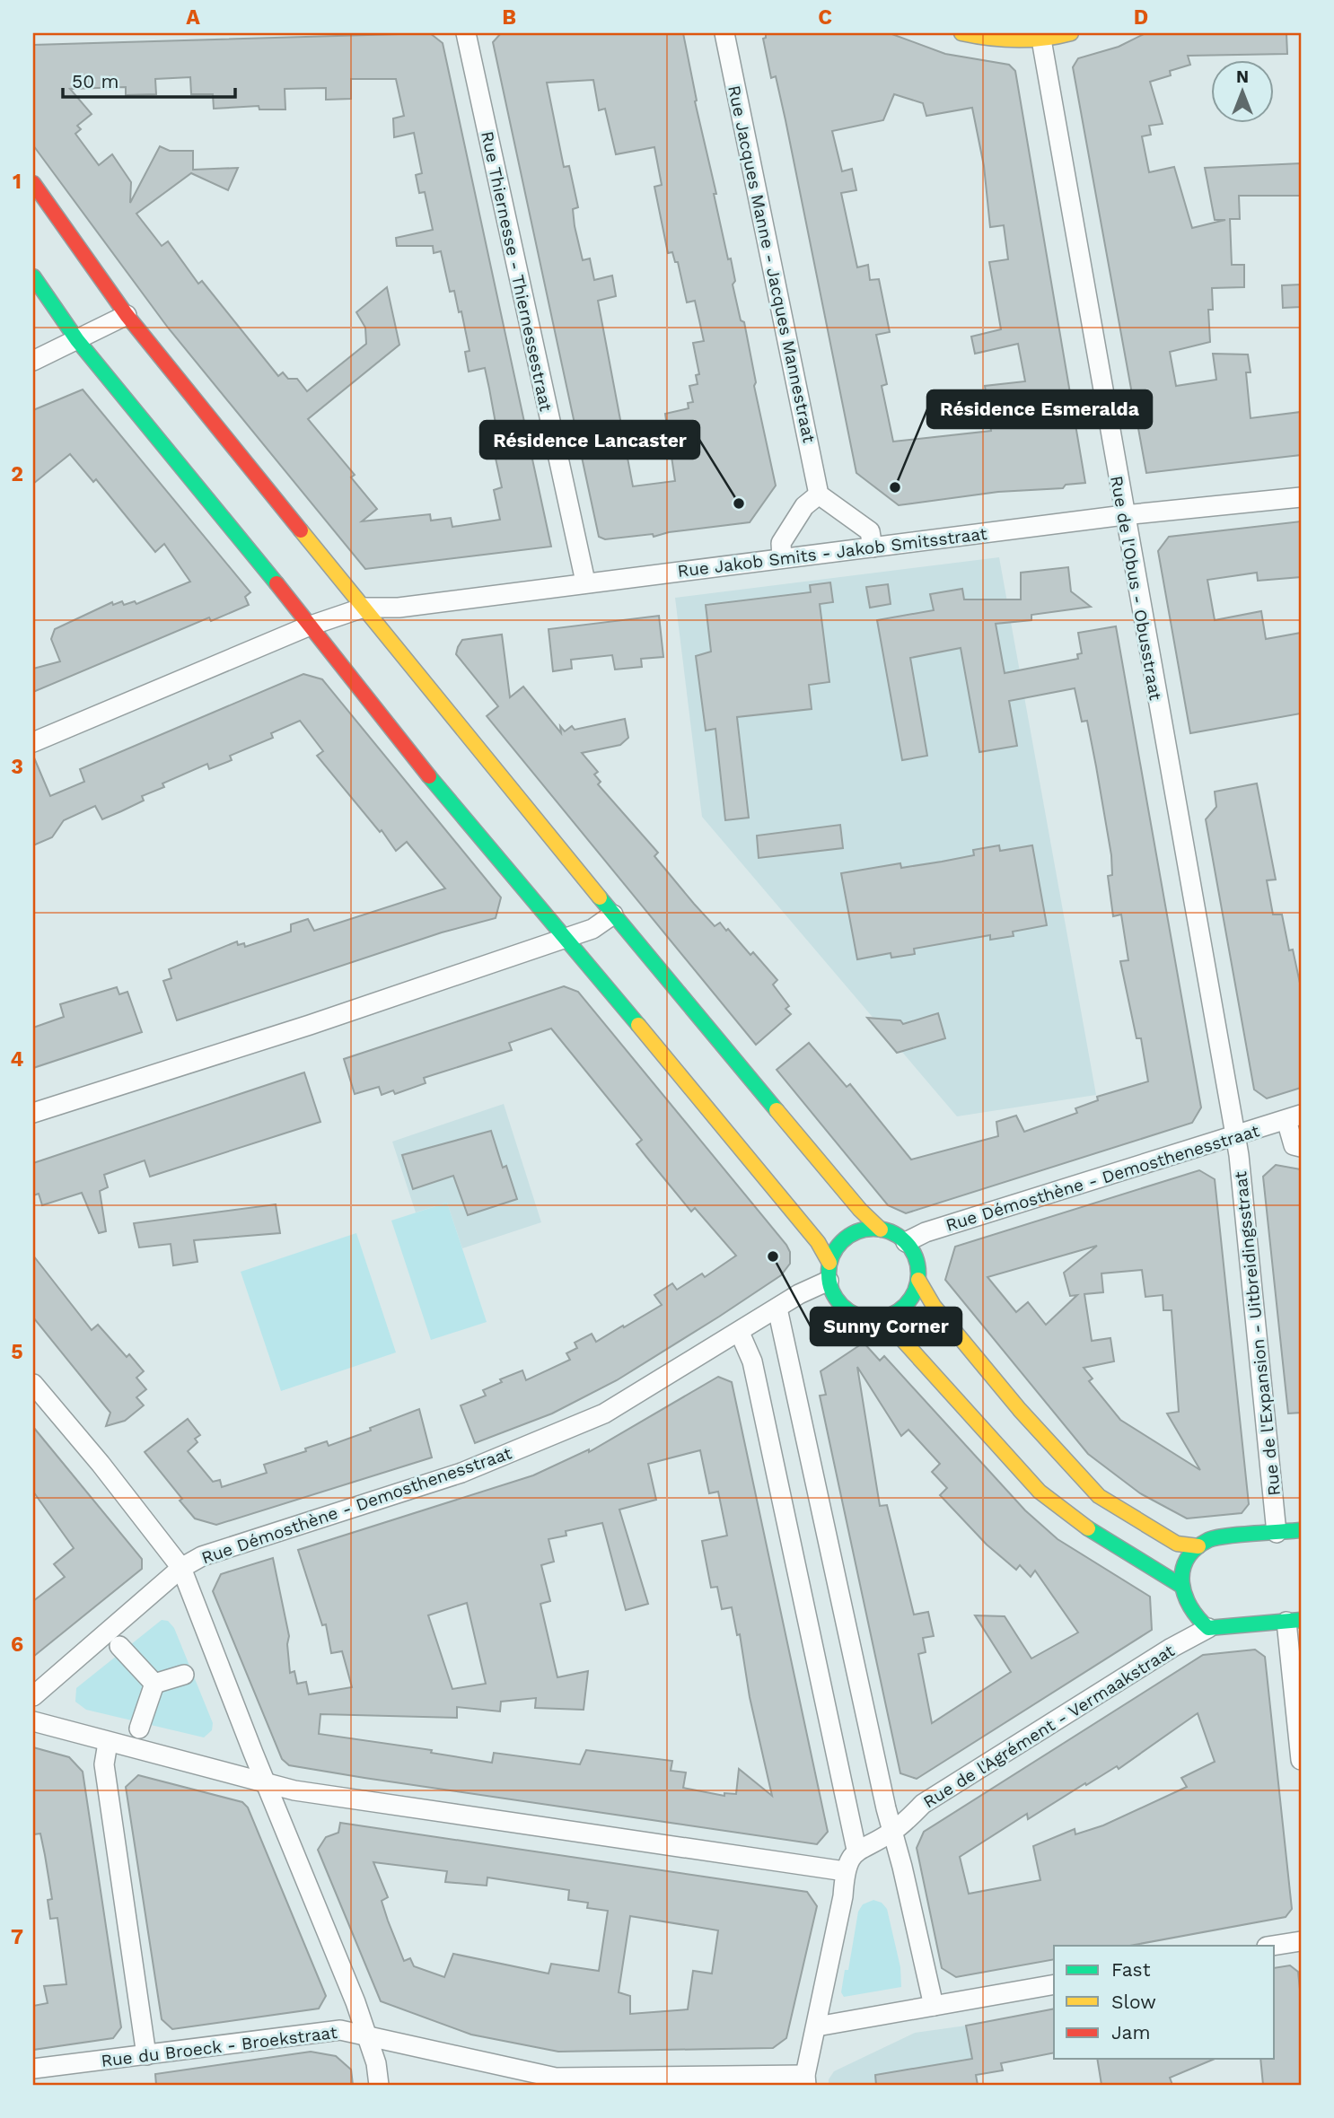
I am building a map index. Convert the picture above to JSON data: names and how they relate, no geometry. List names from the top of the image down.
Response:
{
  "streets": {
    "street": [
      "Rue Jacques Manne - Jacques Mannestraat",
      "Rue Thiernesse - Thiernessestraat",
      "Rue Jakob Smits - Jakob Smitsstraat",
      "Rue de l'Obus - Obusstraat",
      "Rue Démosthène - Demosthenesstraat",
      "Rue de l'Expansion - Uitbreidingsstraat",
      "Rue de l'Agrément - Vermaakstraat",
      "Rue du Broeck - Broekstraat"
    ]
  },
  "crossings": [
    ["Rue Thiernesse - Thiernessestraat", "Rue Jakob Smits - Jakob Smitsstraat"],
    ["Rue Jakob Smits - Jakob Smitsstraat", "Rue de l'Obus - Obusstraat"],
    ["Rue de l'Obus - Obusstraat", "Rue Démosthène - Demosthenesstraat"],
    ["Rue de l'Obus - Obusstraat", "Rue de l'Expansion - Uitbreidingsstraat"],
    ["Rue Démosthène - Demosthenesstraat", "Rue de l'Expansion - Uitbreidingsstraat"]
  ],
  "places": ["Résidence Esmeralda", "Résidence Lancaster", "Sunny Corner"],
  "legend": ["Fast", "Slow", "Jam"],
  "scale_bar": "50 m",
  "north": "top",
  "grid": {
    "columns": [
      "A",
      "B",
      "C",
      "D"
    ],
    "rows": [
      "1",
      "2",
      "3",
      "4",
      "5",
      "6",
      "7"
    ]
  }
}
